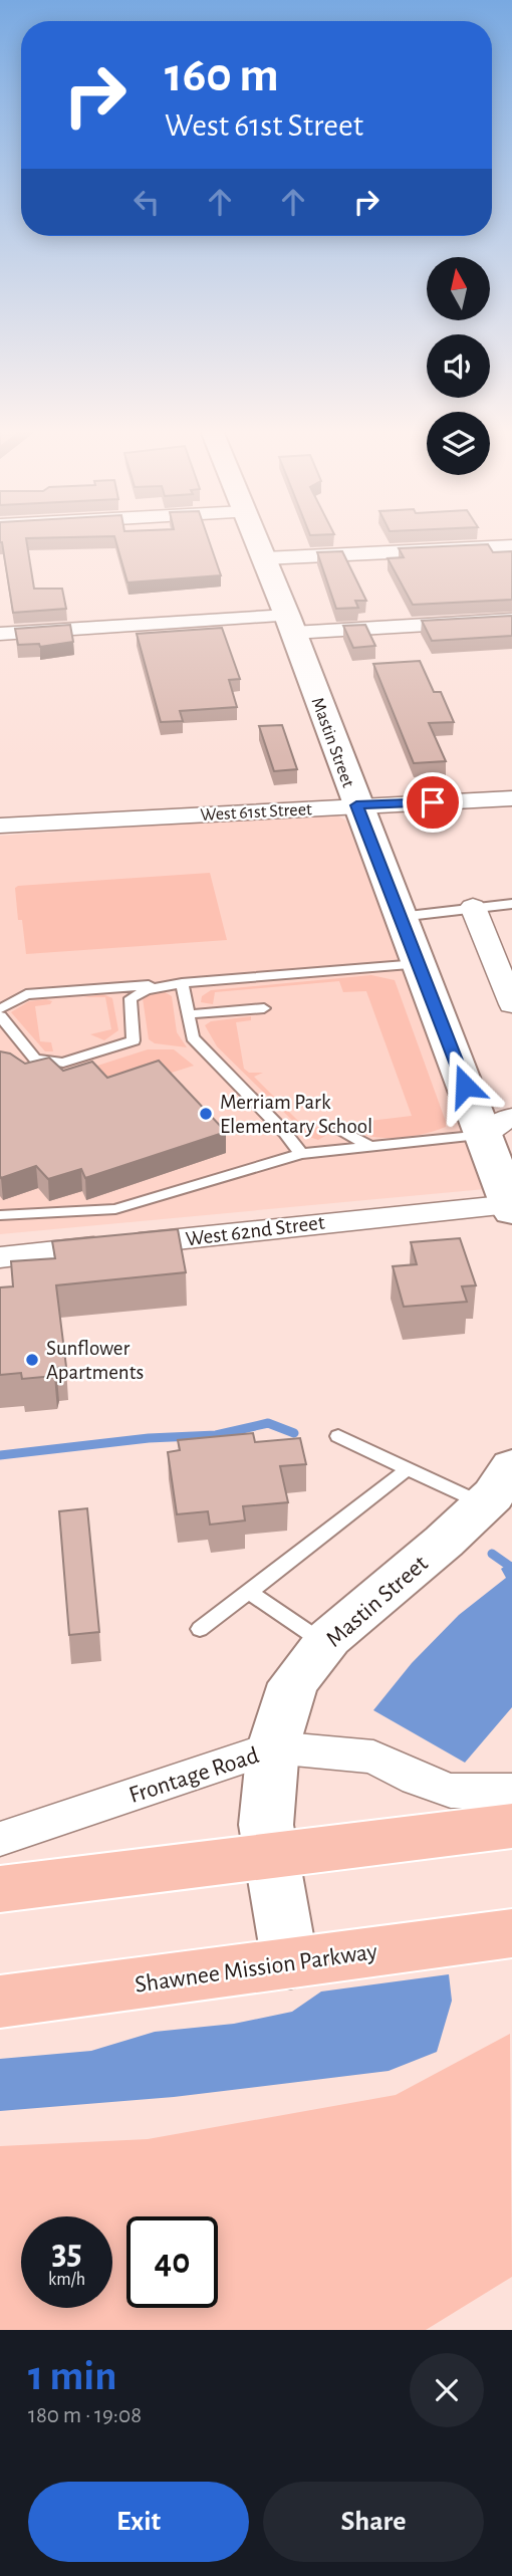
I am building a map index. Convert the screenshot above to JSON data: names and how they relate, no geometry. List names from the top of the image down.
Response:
{
  "streets": {
    "highway": ["Shawnee Mission Parkway"],
    "street": [
      "Mastin Street",
      "West 61st Street",
      "West 62nd Street",
      "Frontage Road"
    ]
  },
  "crossings": [
    ["Mastin Street", "West 61st Street"],
    ["Mastin Street", "West 62nd Street"],
    ["Mastin Street", "Frontage Road"],
    ["Mastin Street", "Shawnee Mission Parkway"]
  ],
  "places": ["Merriam Park Elementary School", "Sunflower Apartments"],
  "north": "top",
  "page": {
    "turn": ["160 m", "West 61st Street"],
    "speed": "35 km/h",
    "limit": "40",
    "heading": ["1 min", "180 m · 19:08"],
    "buttons": ["Exit", "Share"]
  }
}
